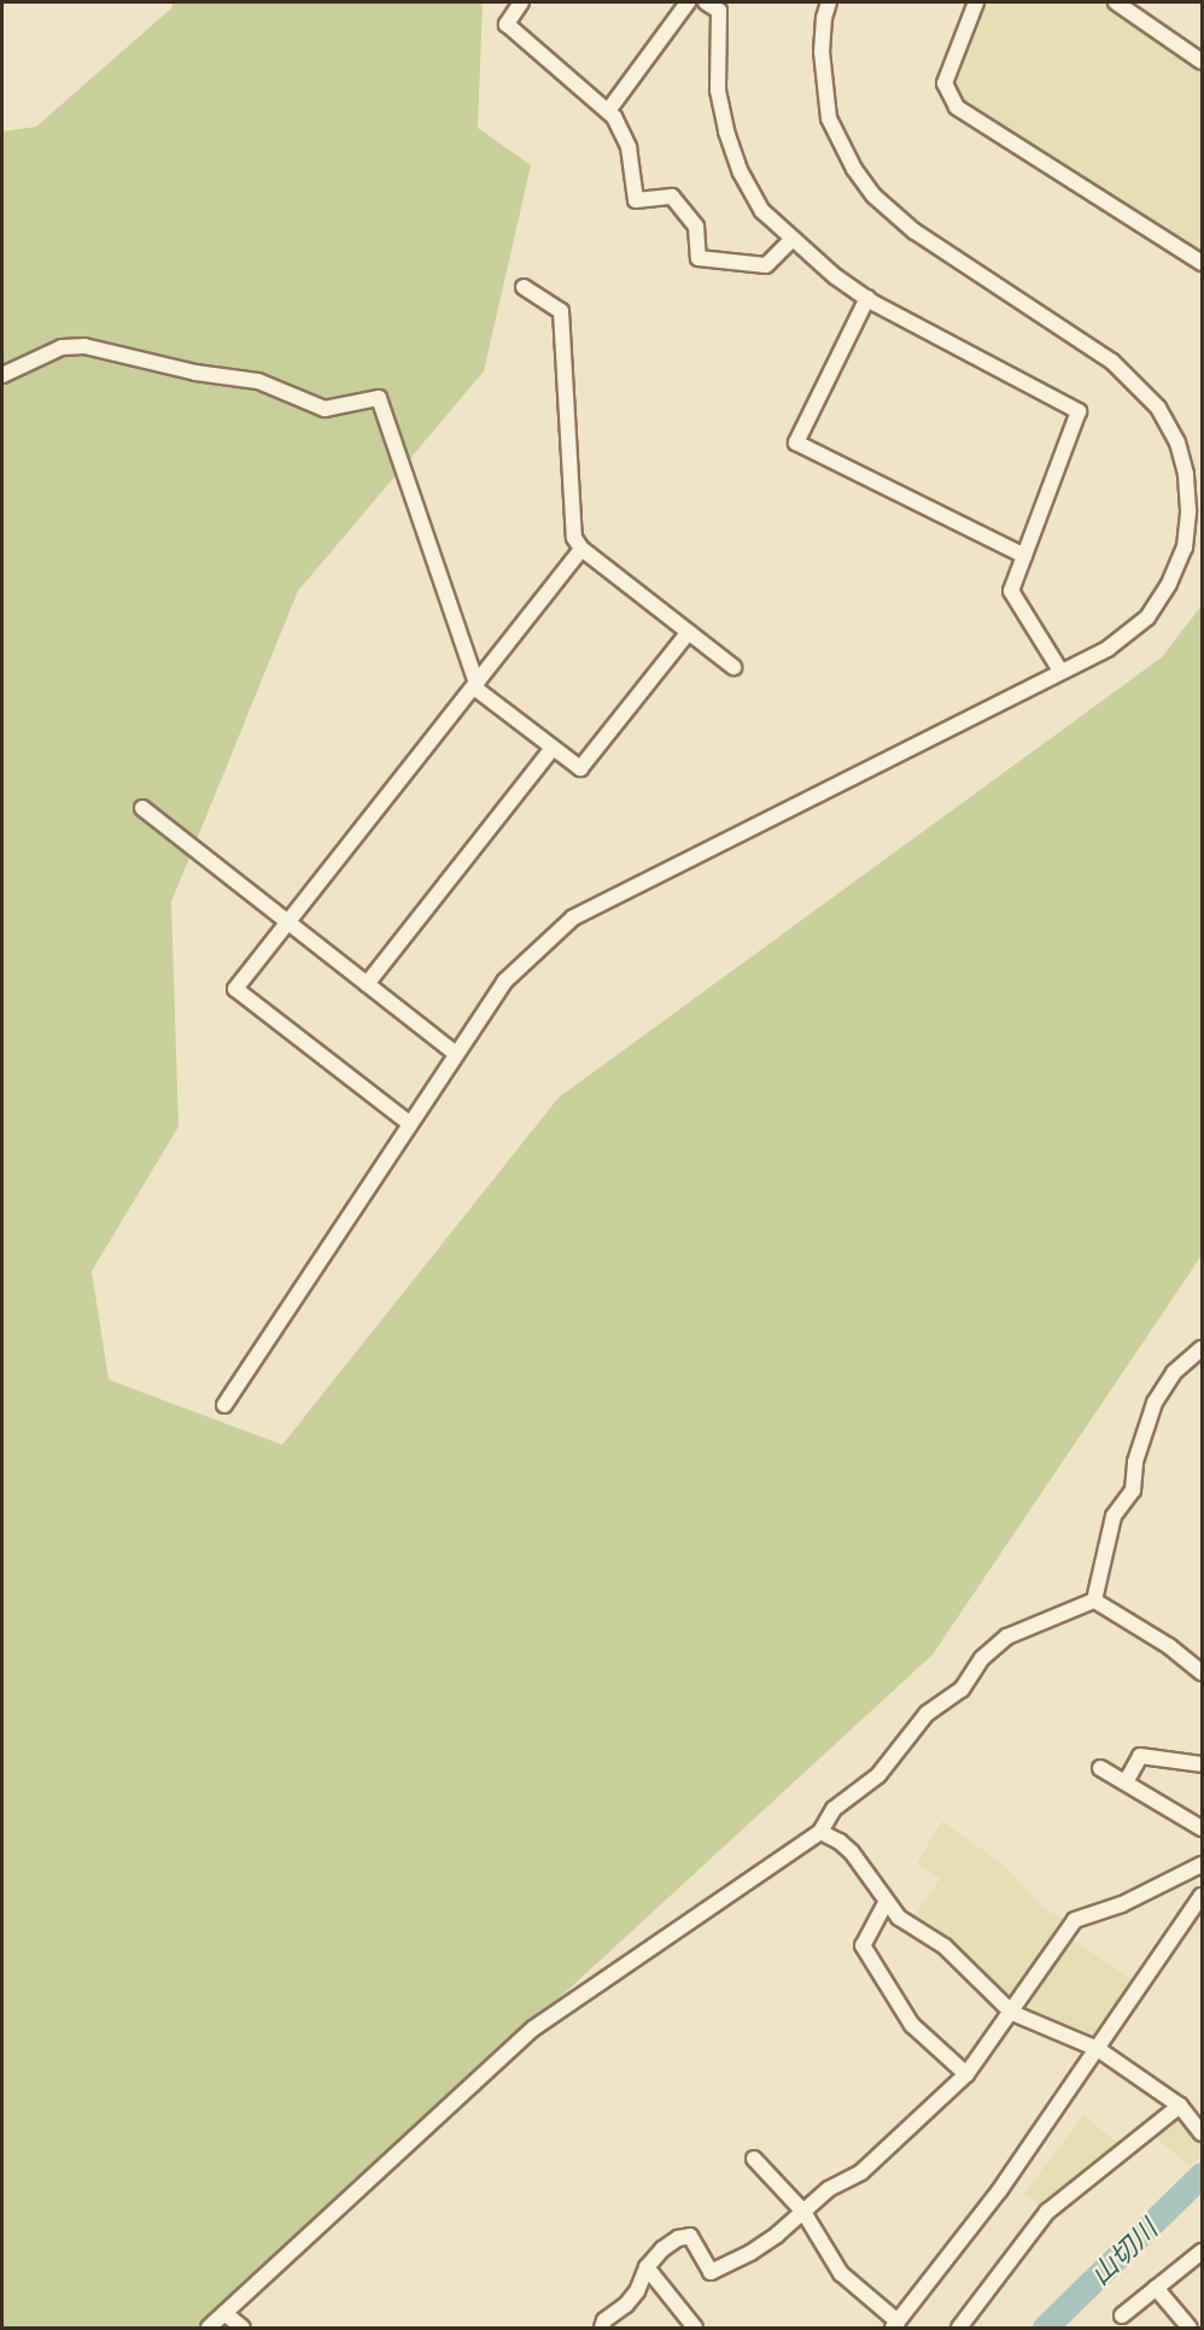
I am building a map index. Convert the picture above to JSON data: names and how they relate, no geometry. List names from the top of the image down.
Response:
{
  "water": ["山切川"]
}
